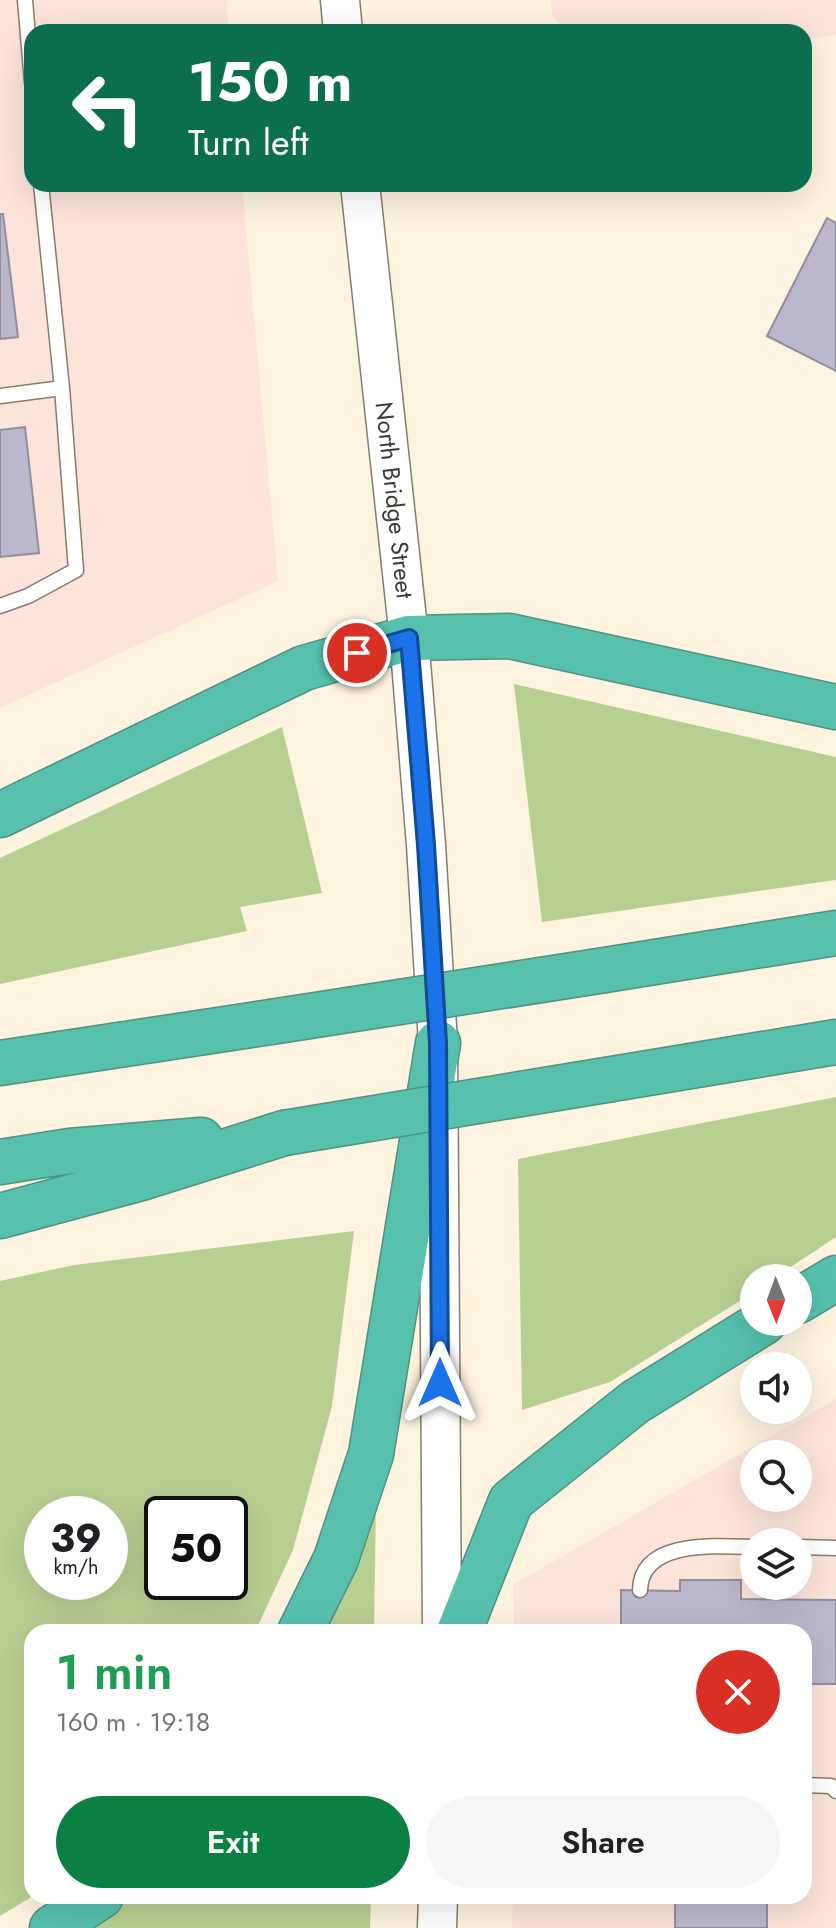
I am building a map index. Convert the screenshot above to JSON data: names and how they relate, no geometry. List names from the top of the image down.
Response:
{
  "streets": {
    "main road": ["North Bridge Street"]
  },
  "north": "bottom",
  "page": {
    "turn": ["150 m", "Turn left"],
    "speed": "39 km/h",
    "limit": "50",
    "heading": ["1 min", "160 m · 19:18"],
    "buttons": ["Exit", "Share"]
  }
}
